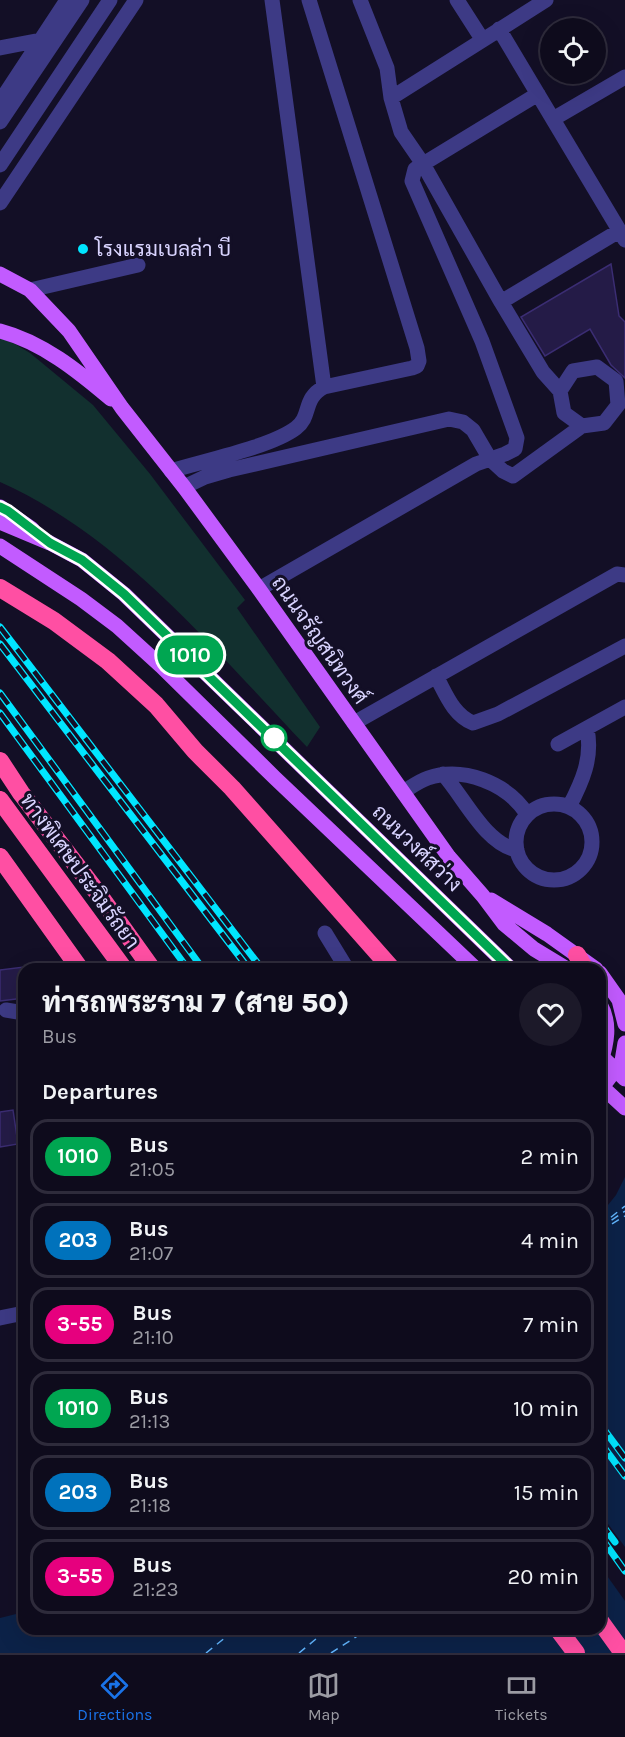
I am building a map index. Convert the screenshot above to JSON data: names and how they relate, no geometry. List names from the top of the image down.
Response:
{
  "streets": {
    "highway": ["ทางพิเศษประจิมรัถยา"],
    "main road": ["ถนนจรัญสนิทวงศ์", "ถนนวงศ์สว่าง"]
  },
  "places": ["โรงแรมเบลล่า บี"],
  "lines": ["bus line 1010"],
  "page": {
    "on_map": "1010",
    "heading": [
      ["ท่ารถพระราม 7 (สาย 50)", "Bus"],
      "Departures"
    ],
    "list": [
      {
        "mark": "1010",
        "name": "Bus",
        "note": "21:05",
        "value": "2 min"
      },
      {
        "mark": "203",
        "name": "Bus",
        "note": "21:07",
        "value": "4 min"
      },
      {
        "mark": "3-55",
        "name": "Bus",
        "note": "21:10",
        "value": "7 min"
      },
      {
        "mark": "1010",
        "name": "Bus",
        "note": "21:13",
        "value": "10 min"
      },
      {
        "mark": "203",
        "name": "Bus",
        "note": "21:18",
        "value": "15 min"
      },
      {
        "mark": "3-55",
        "name": "Bus",
        "note": "21:23",
        "value": "20 min"
      }
    ],
    "tabs": ["Directions", "Map", "Tickets"]
  }
}
